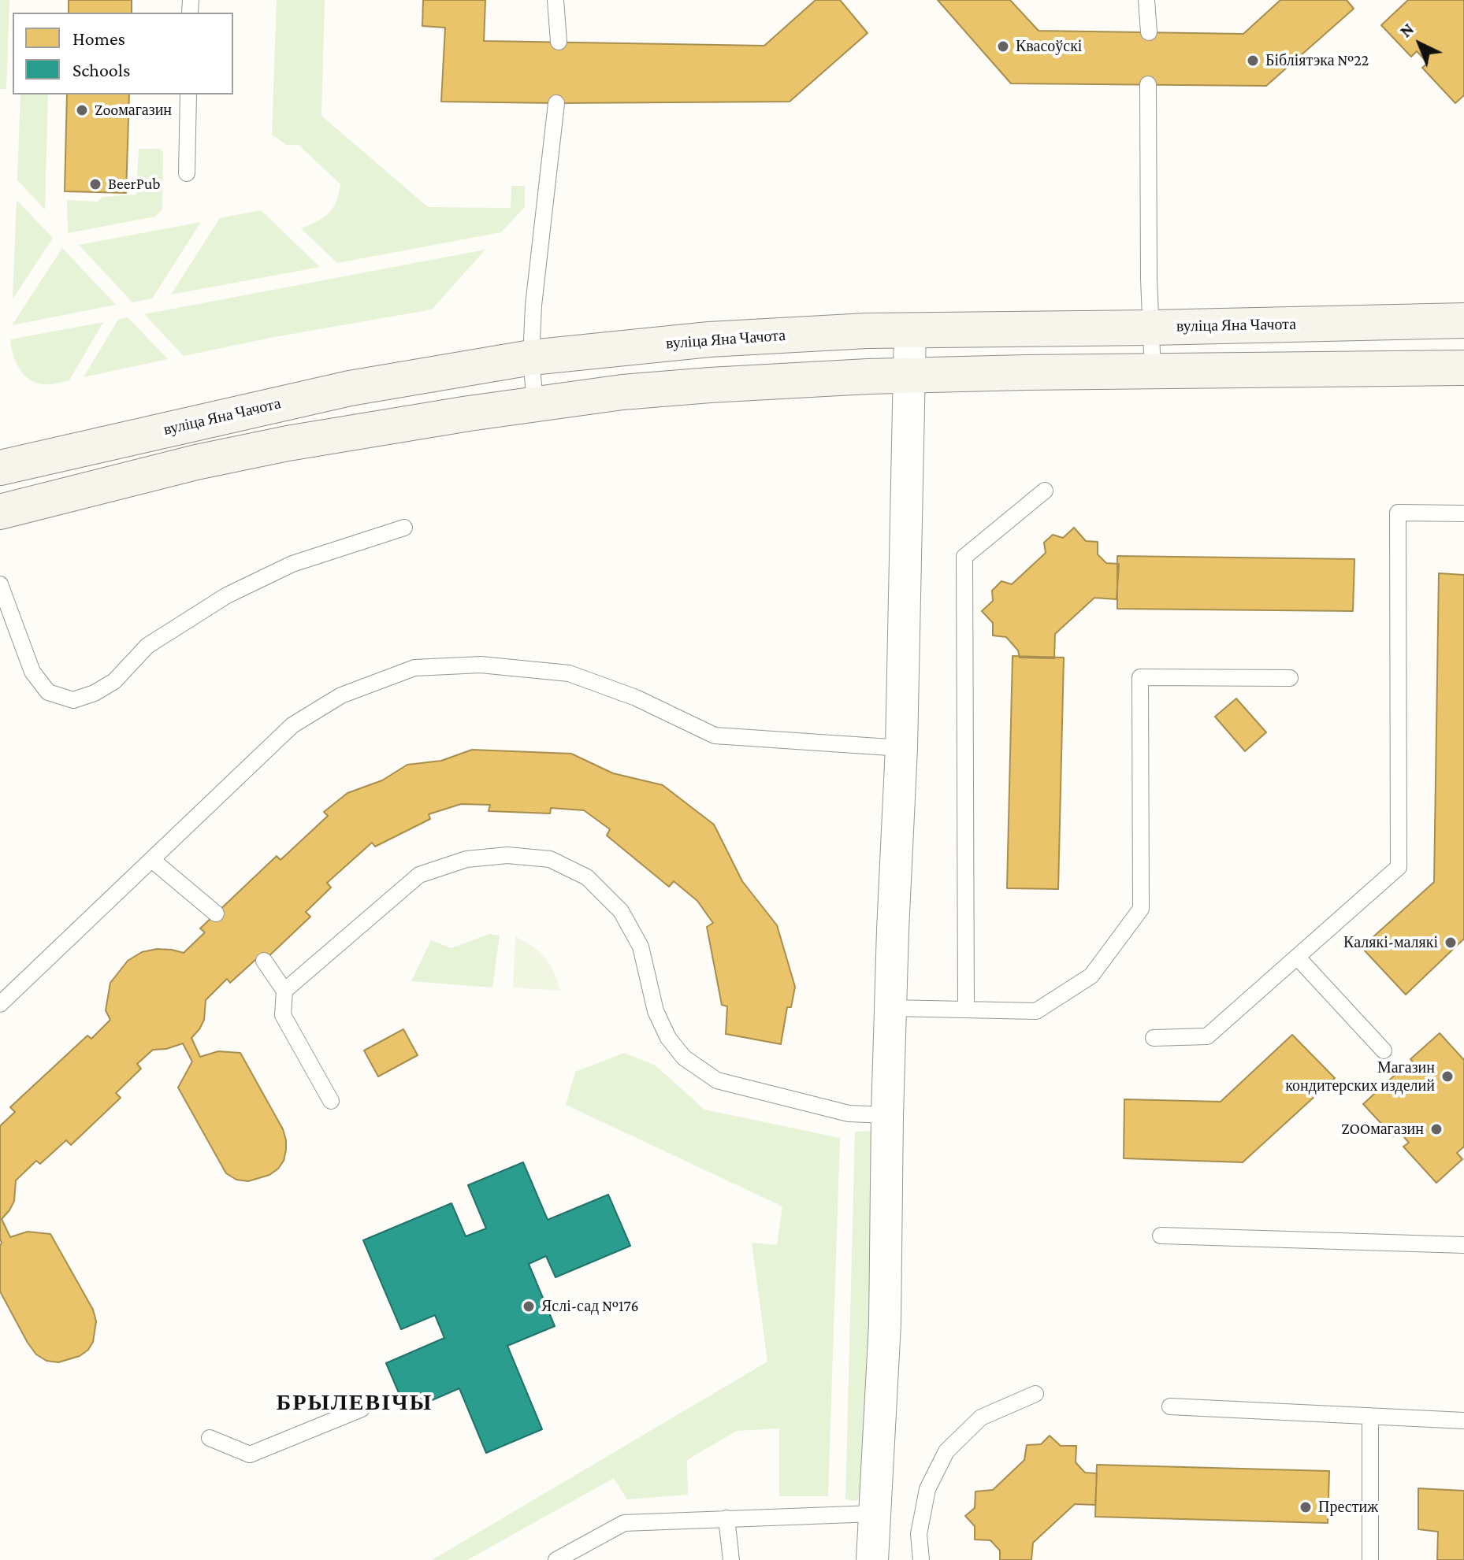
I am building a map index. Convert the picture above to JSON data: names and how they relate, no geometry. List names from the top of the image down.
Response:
{
  "streets": {
    "main road": ["вуліца Яна Чачота"]
  },
  "districts": ["БРЫЛЕВІЧЫ"],
  "places": [
    "Квасоўскі",
    "Бібліятэка №22",
    "Zooмагазин",
    "BeerPub",
    "Калякі-малякі",
    "Магазин кондитерских изделий",
    "ZOOмагазин",
    "Яслі-сад №176",
    "Престиж"
  ],
  "legend": ["Homes", "Schools"],
  "north": "top left"
}
